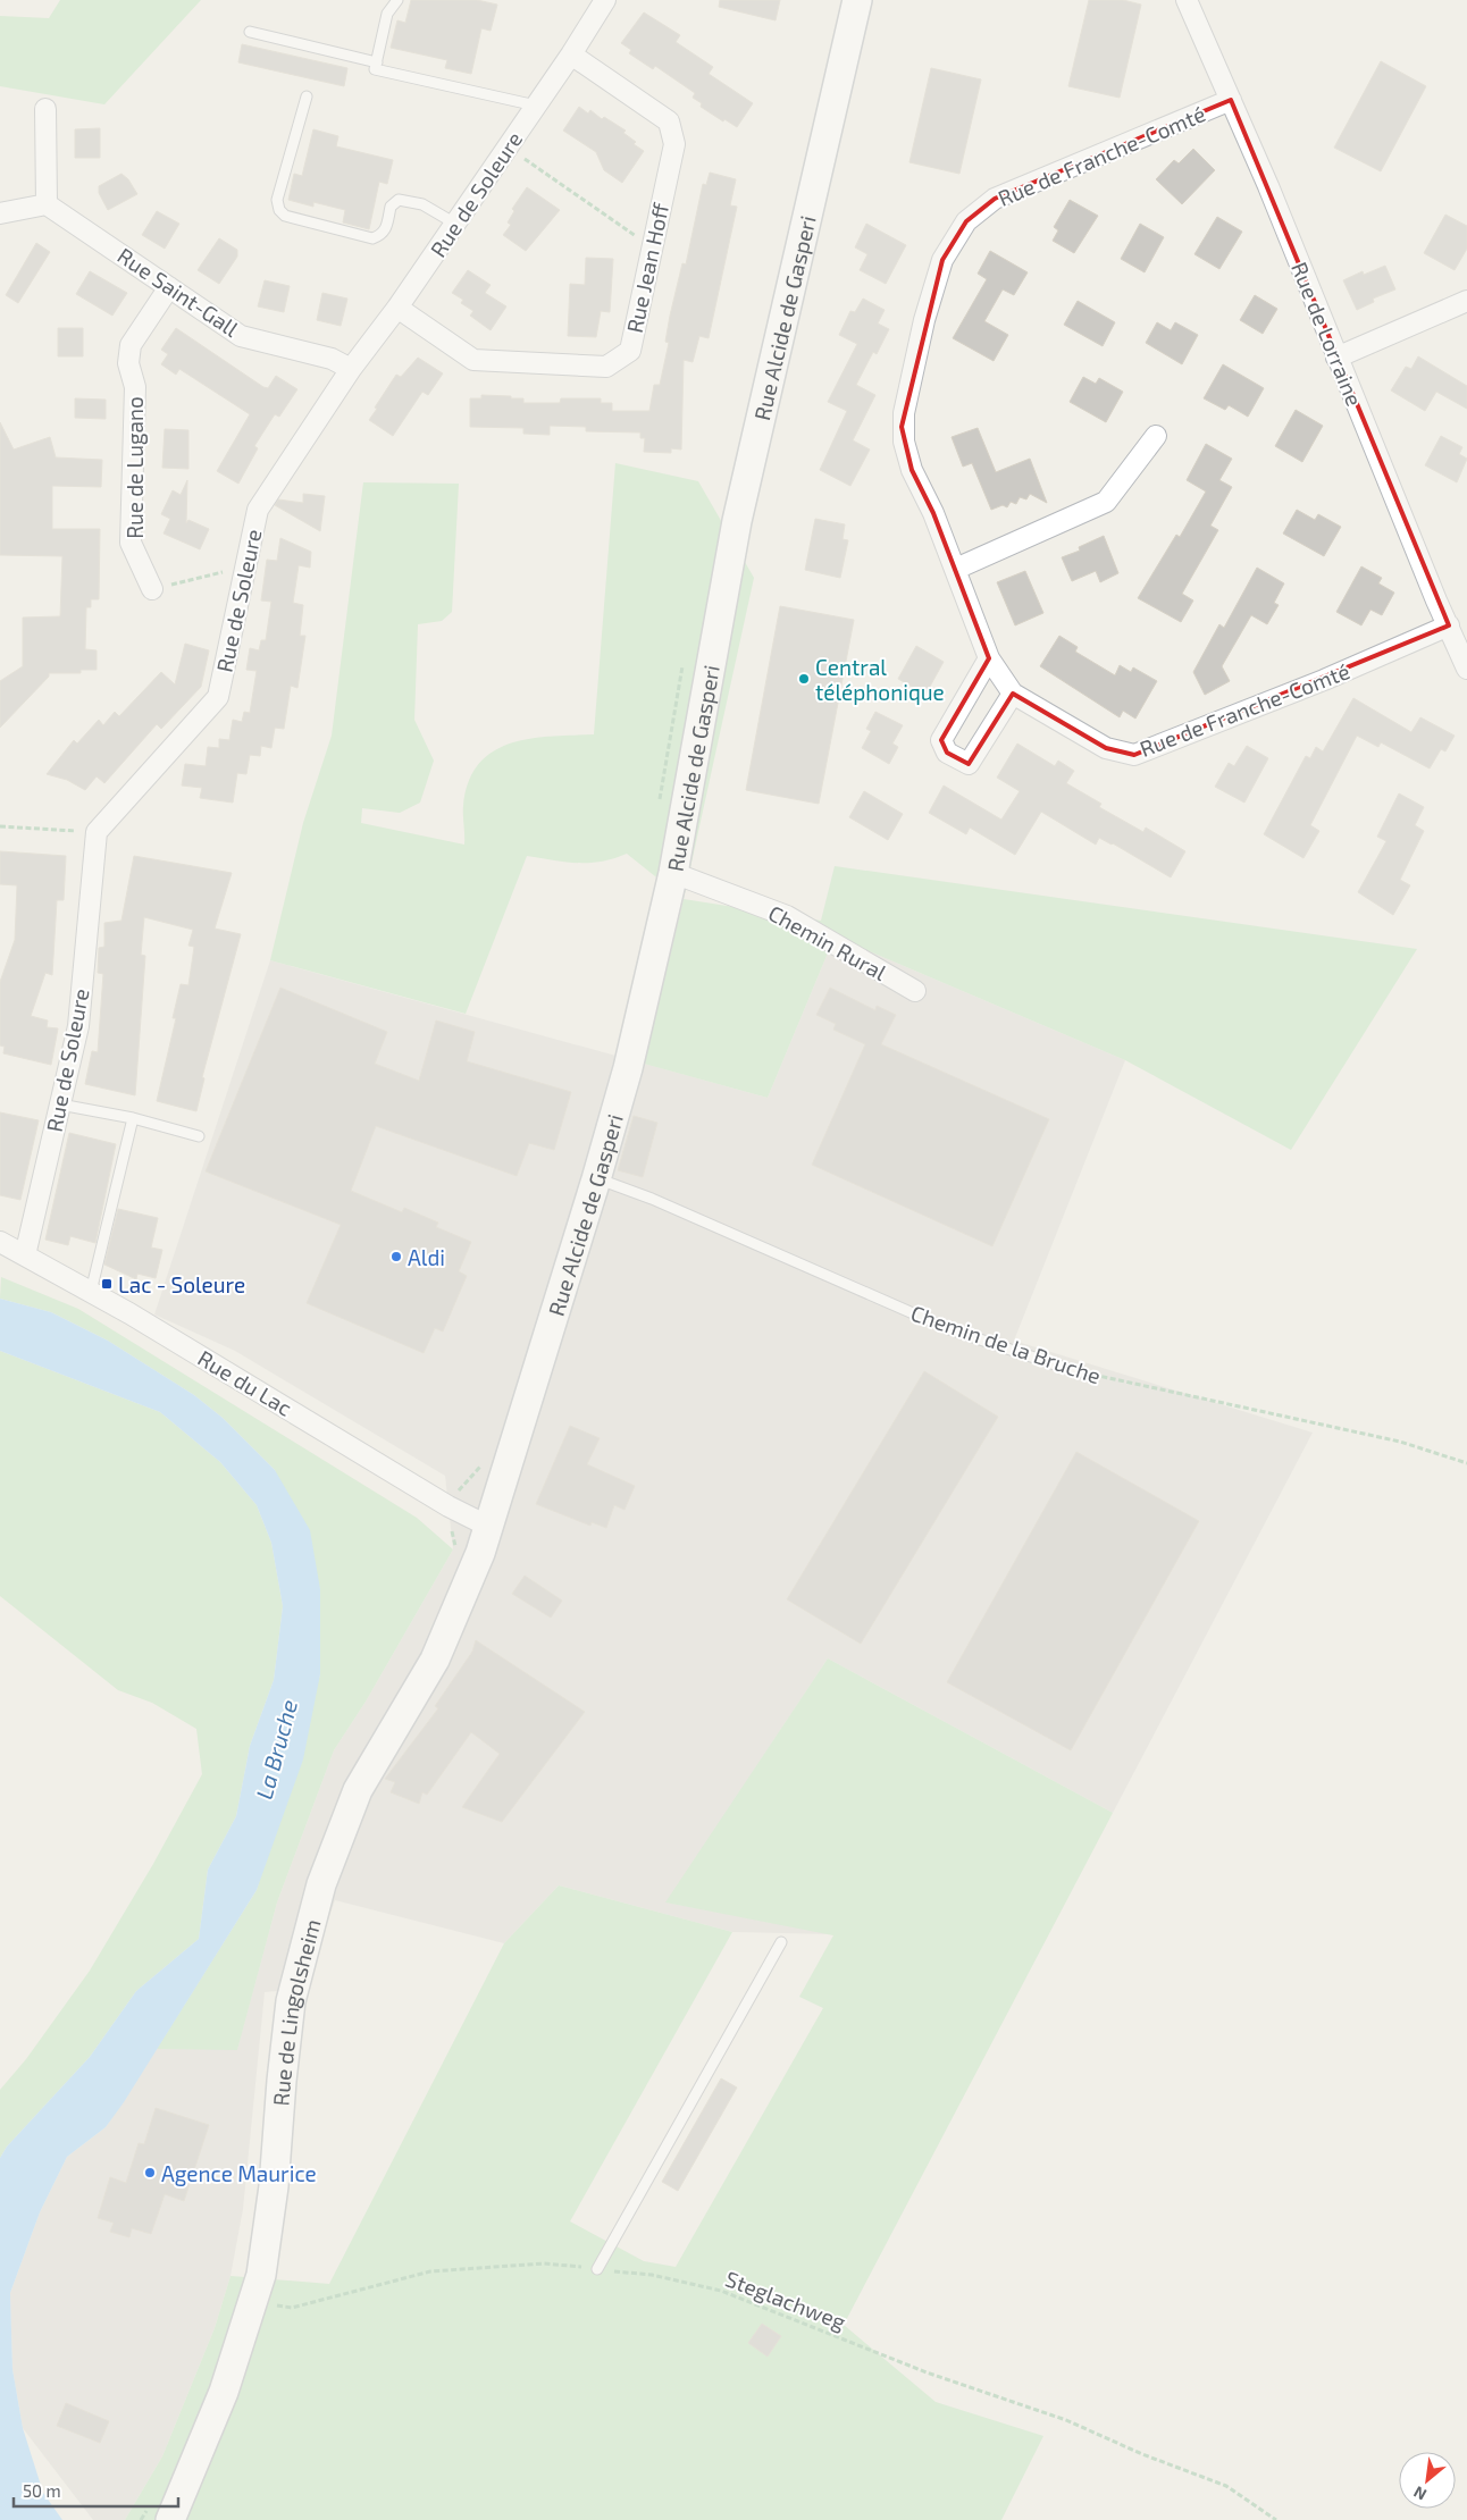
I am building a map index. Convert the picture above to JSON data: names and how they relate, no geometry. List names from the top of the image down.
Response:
{
  "streets": {
    "main road": ["Rue Alcide de Gasperi", "Rue de Lingolsheim"],
    "street": [
      "Rue de Franche-Comté",
      "Rue de Soleure",
      "Rue Jean Hoff",
      "Rue Saint-Gall",
      "Rue de Lorraine",
      "Rue de Lugano",
      "Chemin Rural",
      "Rue du Lac"
    ],
    "lane": ["Chemin de la Bruche"],
    "path": ["Steglachweg"]
  },
  "crossings": [
    ["Rue de Franche-Comté", "Rue de Lorraine"],
    ["Rue de Soleure", "Rue Jean Hoff"],
    ["Rue de Soleure", "Rue Saint-Gall"],
    ["Rue de Soleure", "Rue du Lac"],
    ["Rue Saint-Gall", "Rue de Lugano"],
    ["Rue Alcide de Gasperi", "Chemin Rural"],
    ["Rue Alcide de Gasperi", "Chemin de la Bruche"],
    ["Rue Alcide de Gasperi", "Rue du Lac"],
    ["Rue Alcide de Gasperi", "Rue de Lingolsheim"],
    ["Rue du Lac", "Rue de Lingolsheim"],
    ["Rue de Lingolsheim", "Steglachweg"]
  ],
  "water": ["La Bruche"],
  "places": {
    "other": ["Central téléphonique", "Aldi", "Agence Maurice"],
    "transit": ["Lac - Soleure"]
  },
  "scale_bar": "50 m",
  "north": "bottom left"
}
